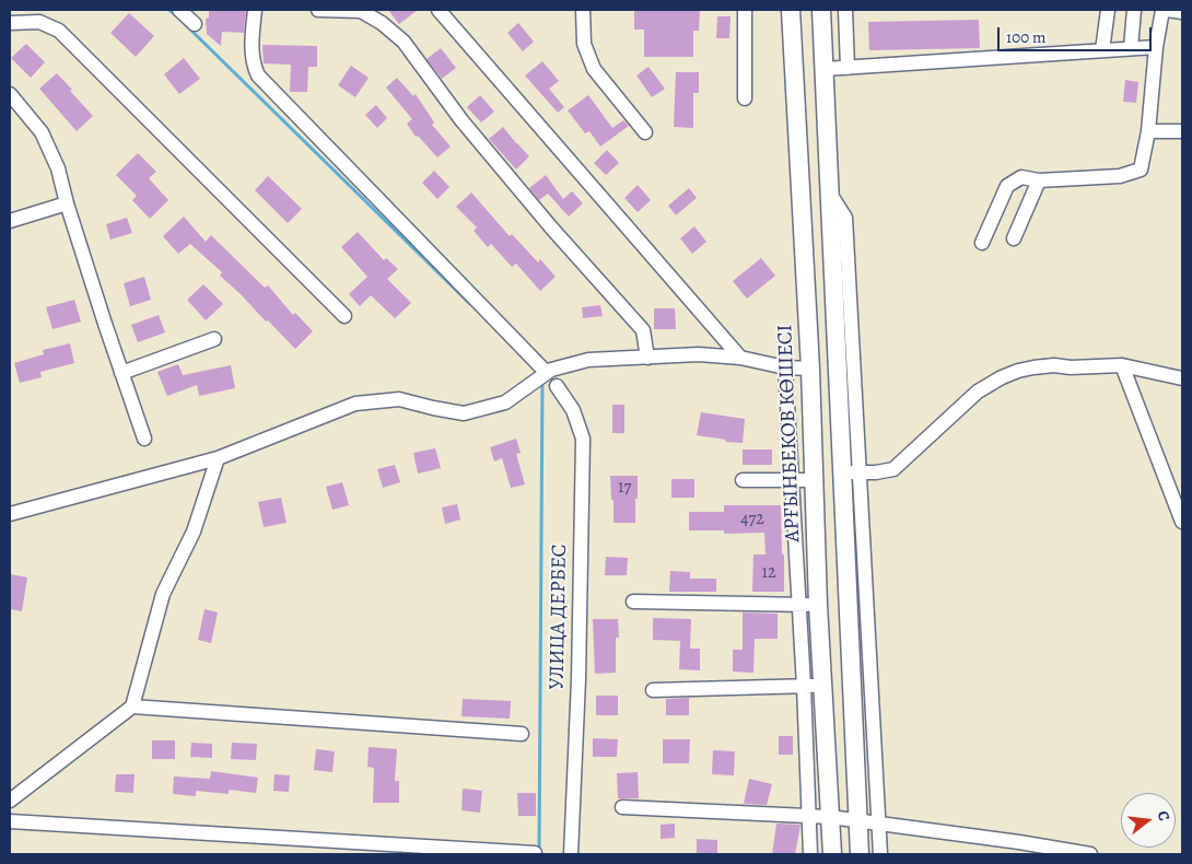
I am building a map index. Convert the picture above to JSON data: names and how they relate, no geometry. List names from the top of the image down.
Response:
{
  "streets": {
    "main road": ["АРҒЫНБЕКОВ КӨШЕСІ"],
    "street": ["УЛИЦА ДЕРБЕС"]
  },
  "house_numbers": ["17", "472", "12"],
  "scale_bar": "100 m",
  "north": "right"
}
